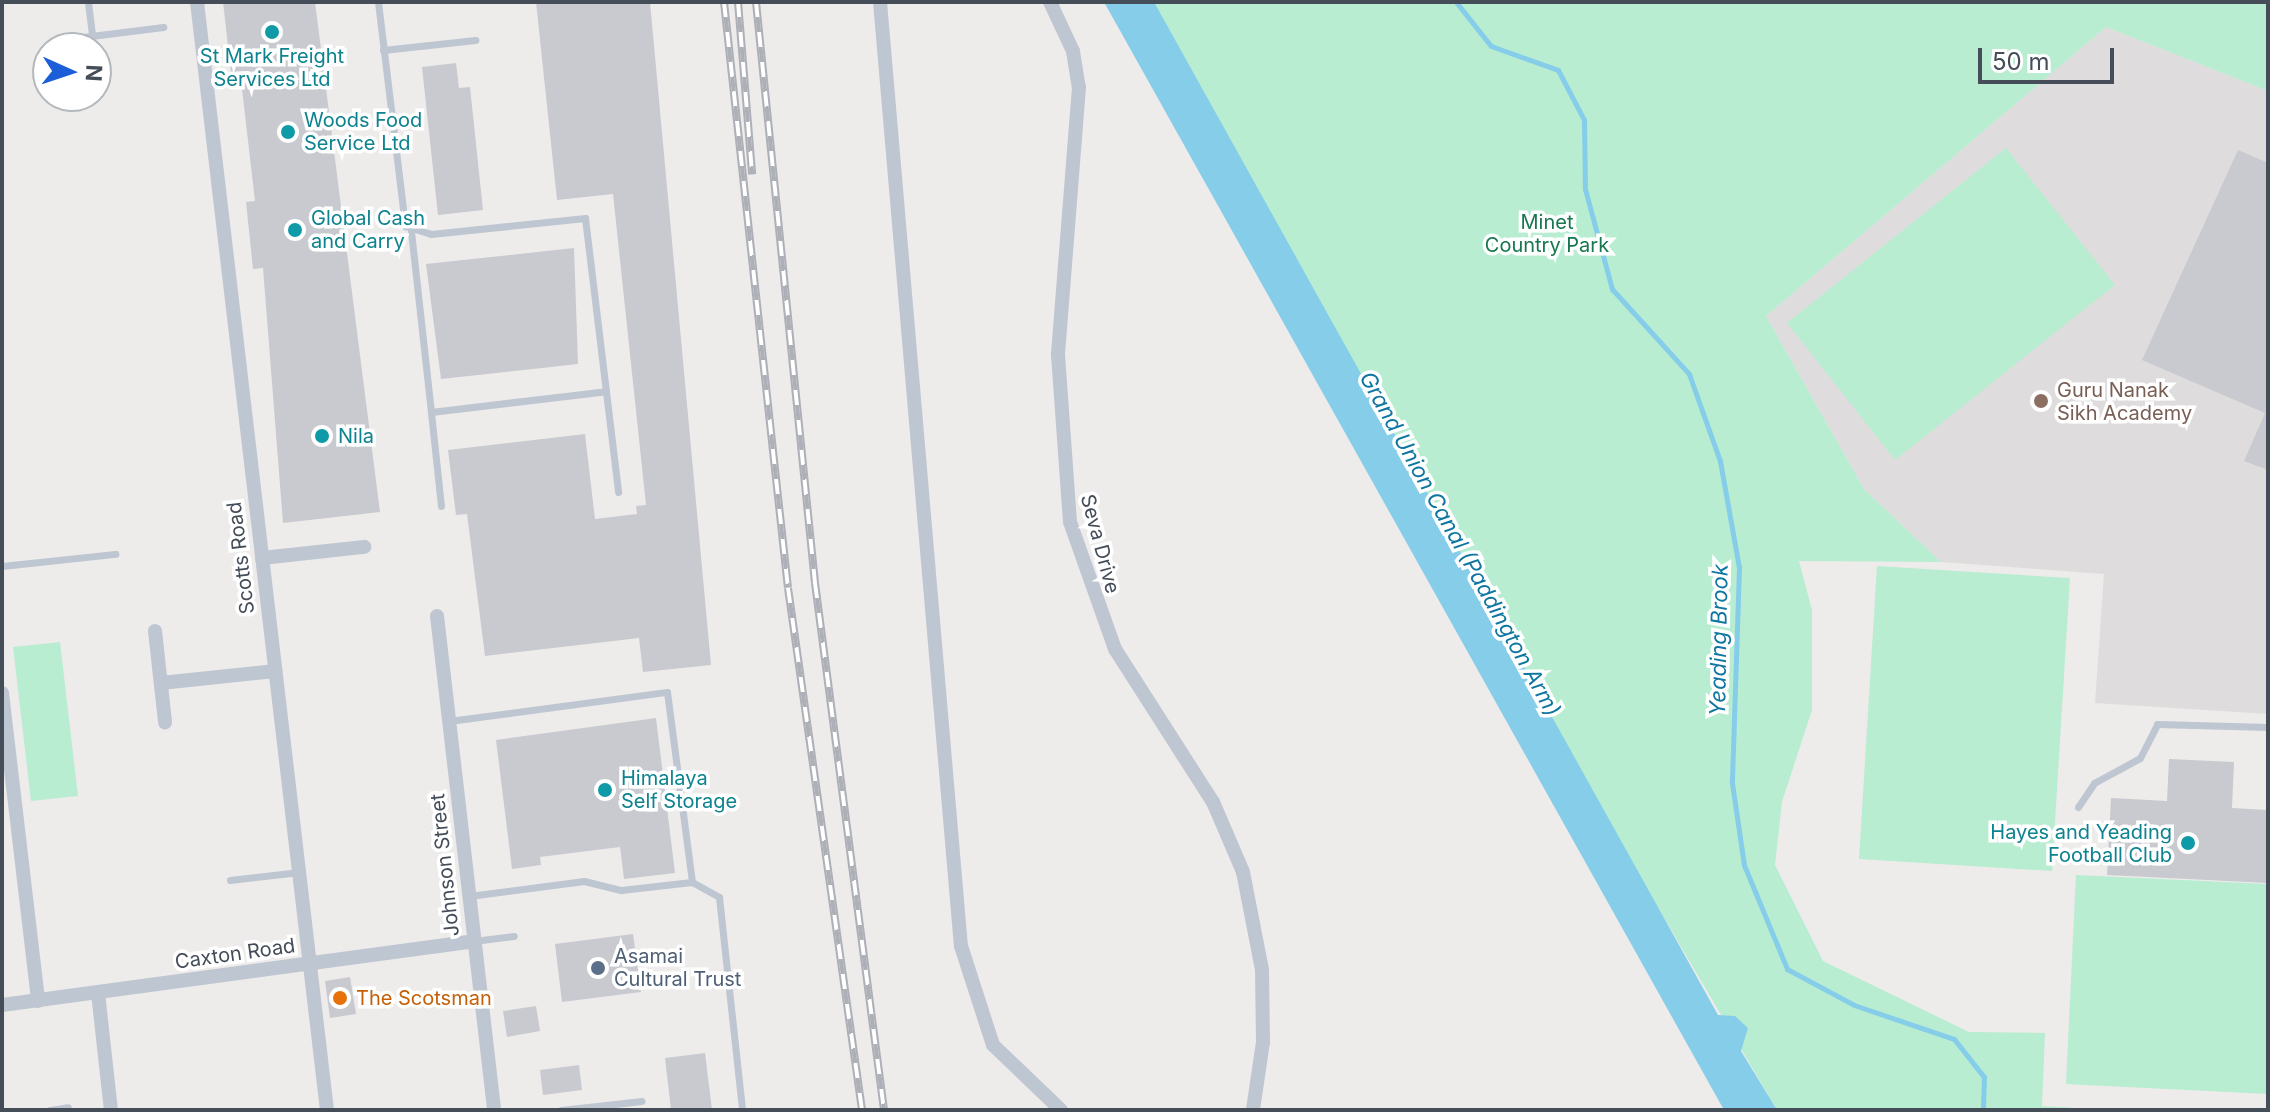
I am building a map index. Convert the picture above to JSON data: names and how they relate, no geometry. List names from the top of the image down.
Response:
{
  "streets": {
    "street": [
      "Seva Drive",
      "Scotts Road",
      "Johnson Street",
      "Caxton Road"
    ]
  },
  "crossings": [
    ["Scotts Road", "Caxton Road"],
    ["Johnson Street", "Caxton Road"]
  ],
  "water": ["Grand Union Canal (Paddington Arm)", "Yeading Brook"],
  "parks": ["Minet Country Park"],
  "places": [
    "St Mark Freight Services Ltd",
    "Woods Food Service Ltd",
    "Global Cash and Carry",
    "Guru Nanak Sikh Academy",
    "Nila",
    "Himalaya Self Storage",
    "Hayes and Yeading Football Club",
    "Asamai Cultural Trust",
    "The Scotsman"
  ],
  "scale_bar": "50 m",
  "north": "right"
}
